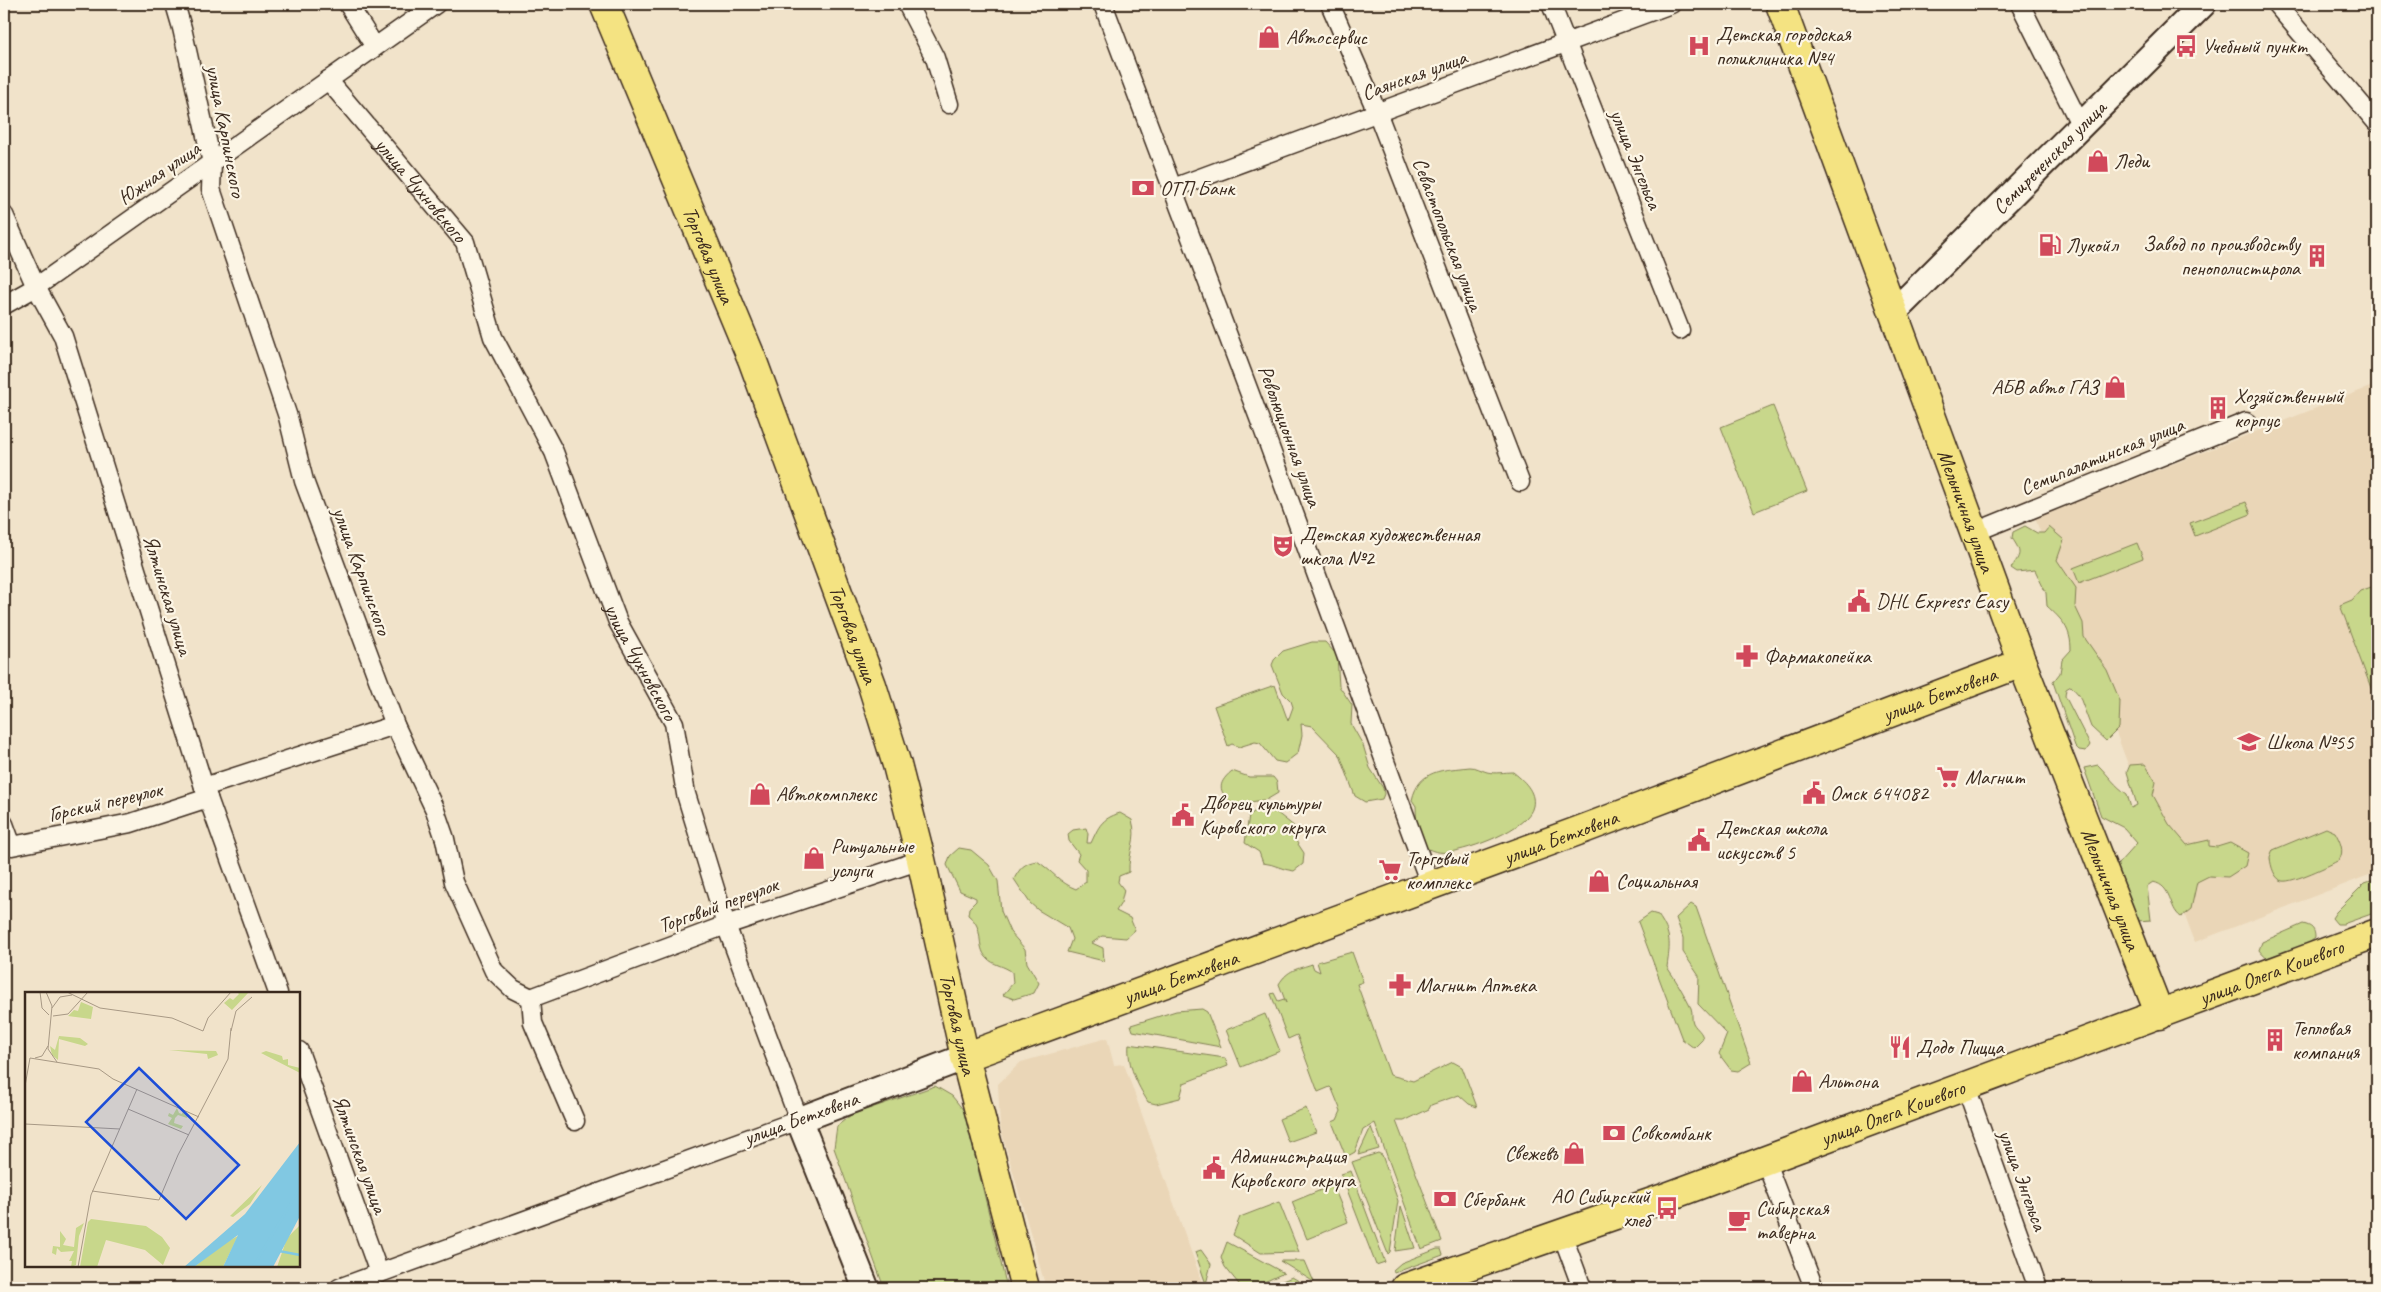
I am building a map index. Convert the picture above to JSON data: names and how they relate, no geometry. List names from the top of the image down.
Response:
{
  "streets": {
    "main road": [
      "Семиреченская улица",
      "улица Чухновского",
      "Торговая улица",
      "Мельничная улица",
      "улица Бетховена",
      "улица Олега Кошевого"
    ],
    "street": [
      "Саянская улица",
      "улица Карпинского",
      "улица Энгельса",
      "Южная улица",
      "Севастопольская улица",
      "Революционная улица",
      "Семипалатинская улица",
      "Ялтинская улица",
      "Горский переулок",
      "Торговый переулок"
    ]
  },
  "crossings": [
    ["Саянская улица", "улица Энгельса"],
    ["Саянская улица", "Севастопольская улица"],
    ["Саянская улица", "Революционная улица"],
    ["улица Карпинского", "Южная улица"],
    ["улица Карпинского", "Горский переулок"],
    ["улица Карпинского", "Торговый переулок"],
    ["Семиреченская улица", "Мельничная улица"],
    ["улица Энгельса", "улица Олега Кошевого"],
    ["Южная улица", "улица Чухновского"],
    ["Южная улица", "Ялтинская улица"],
    ["улица Чухновского", "улица Бетховена"],
    ["улица Чухновского", "Торговый переулок"],
    ["Торговая улица", "улица Бетховена"],
    ["Торговая улица", "Торговый переулок"],
    ["Революционная улица", "улица Бетховена"],
    ["Семипалатинская улица", "Мельничная улица"],
    ["Мельничная улица", "улица Бетховена"],
    ["Мельничная улица", "улица Олега Кошевого"],
    ["Ялтинская улица", "улица Бетховена"],
    ["Ялтинская улица", "Горский переулок"]
  ],
  "places": {
    "shop": [
      "Автосервис",
      "Леди",
      "АБВ авто ГАЗ",
      "Автокомплекс",
      "Ритуальные услуги",
      "Социальная",
      "Альтона",
      "Свежевъ"
    ],
    "hospital": ["Детская городская поликлиника №4"],
    "bus stop": ["Учебный пункт", "АО Сибирский хлеб"],
    "bank": ["ОТП Банк", "Совкомбанк", "Сбербанк"],
    "fuel station": ["Лукойл"],
    "building": ["Завод по производству пенополистирола", "Хозяйственный корпус", "Тепловая компания"],
    "theatre": ["Детская художественная школа №2"],
    "public building": [
      "DHL Express Easy",
      "Омск 644082",
      "Дворец культуры Кировского округа",
      "Детская школа искусств 5",
      "Администрация Кировского округа"
    ],
    "pharmacy": ["Фармакопейка", "Магнит Аптека"],
    "school or university": ["Школа №55"],
    "supermarket": ["Магнит", "Торговый комплекс"],
    "restaurant": ["Додо Пицца"],
    "cafe": ["Сибирская таверна"]
  }
}
